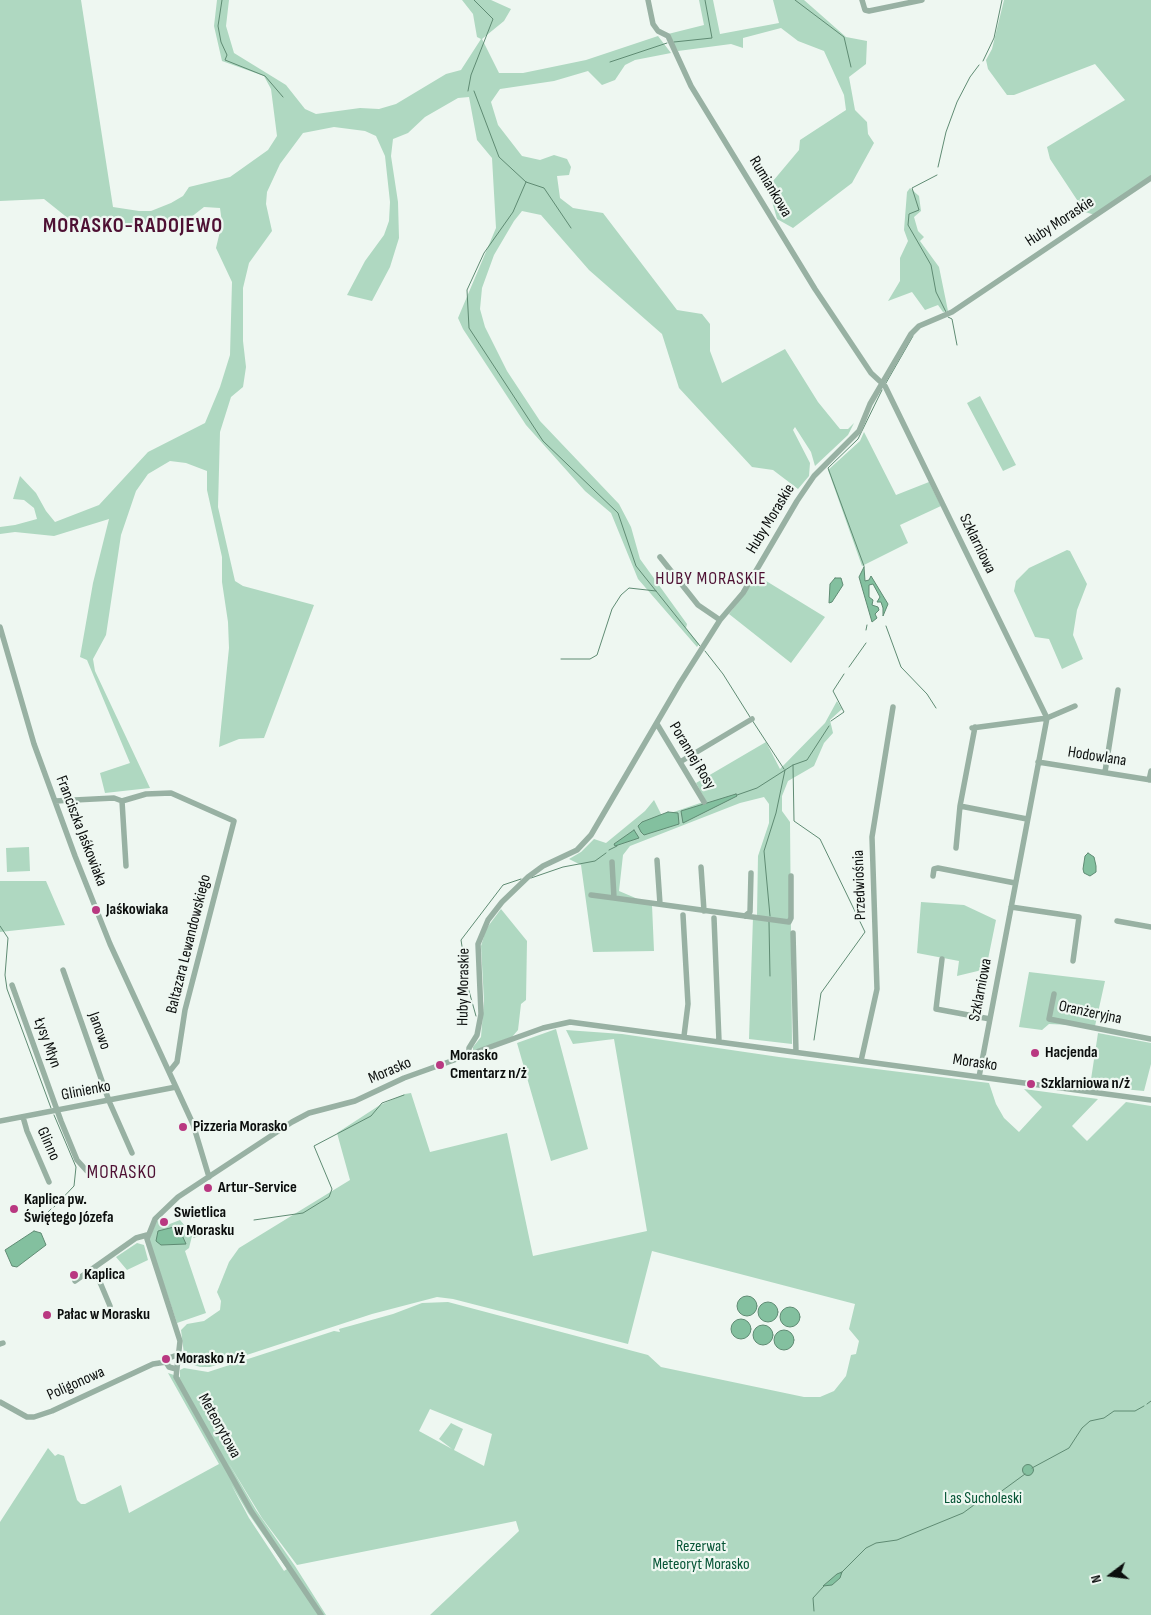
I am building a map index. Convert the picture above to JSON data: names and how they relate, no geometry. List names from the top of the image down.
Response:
{
  "streets": {
    "street": [
      "Rumiankowa",
      "Huby Moraskie",
      "Szklarniowa",
      "Porannej Rosy",
      "Hodowlana",
      "Franciszka Jaśkowiaka",
      "Przedwiośnia",
      "Baltazara Lewandowskiego",
      "Oranżeryjna",
      "Janowo",
      "Łysy Młyn",
      "Morasko",
      "Glinienko",
      "Glinno",
      "Poligonowa",
      "Meteorytowa"
    ]
  },
  "crossings": [
    ["Rumiankowa", "Huby Moraskie"],
    ["Rumiankowa", "Szklarniowa"],
    ["Huby Moraskie", "Szklarniowa"],
    ["Huby Moraskie", "Porannej Rosy"],
    ["Huby Moraskie", "Morasko"],
    ["Szklarniowa", "Hodowlana"],
    ["Szklarniowa", "Morasko"],
    ["Franciszka Jaśkowiaka", "Baltazara Lewandowskiego"],
    ["Franciszka Jaśkowiaka", "Morasko"],
    ["Franciszka Jaśkowiaka", "Glinienko"],
    ["Przedwiośnia", "Morasko"],
    ["Janowo", "Glinienko"],
    ["Łysy Młyn", "Glinienko"],
    ["Glinienko", "Glinno"]
  ],
  "districts": ["MORASKO-RADOJEWO", "HUBY MORASKIE", "MORASKO"],
  "parks": ["Las Sucholeski", "Rezerwat Meteoryt Morasko"],
  "places": [
    "Jaśkowiaka",
    "Hacjenda",
    "Morasko Cmentarz n/ż",
    "Szklarniowa n/ż",
    "Pizzeria Morasko",
    "Artur-Service",
    "Kaplica pw. Świętego Józefa",
    "Swietlica w Morasku",
    "Kaplica",
    "Pałac w Morasku",
    "Morasko n/ż"
  ],
  "north": "left"
}
